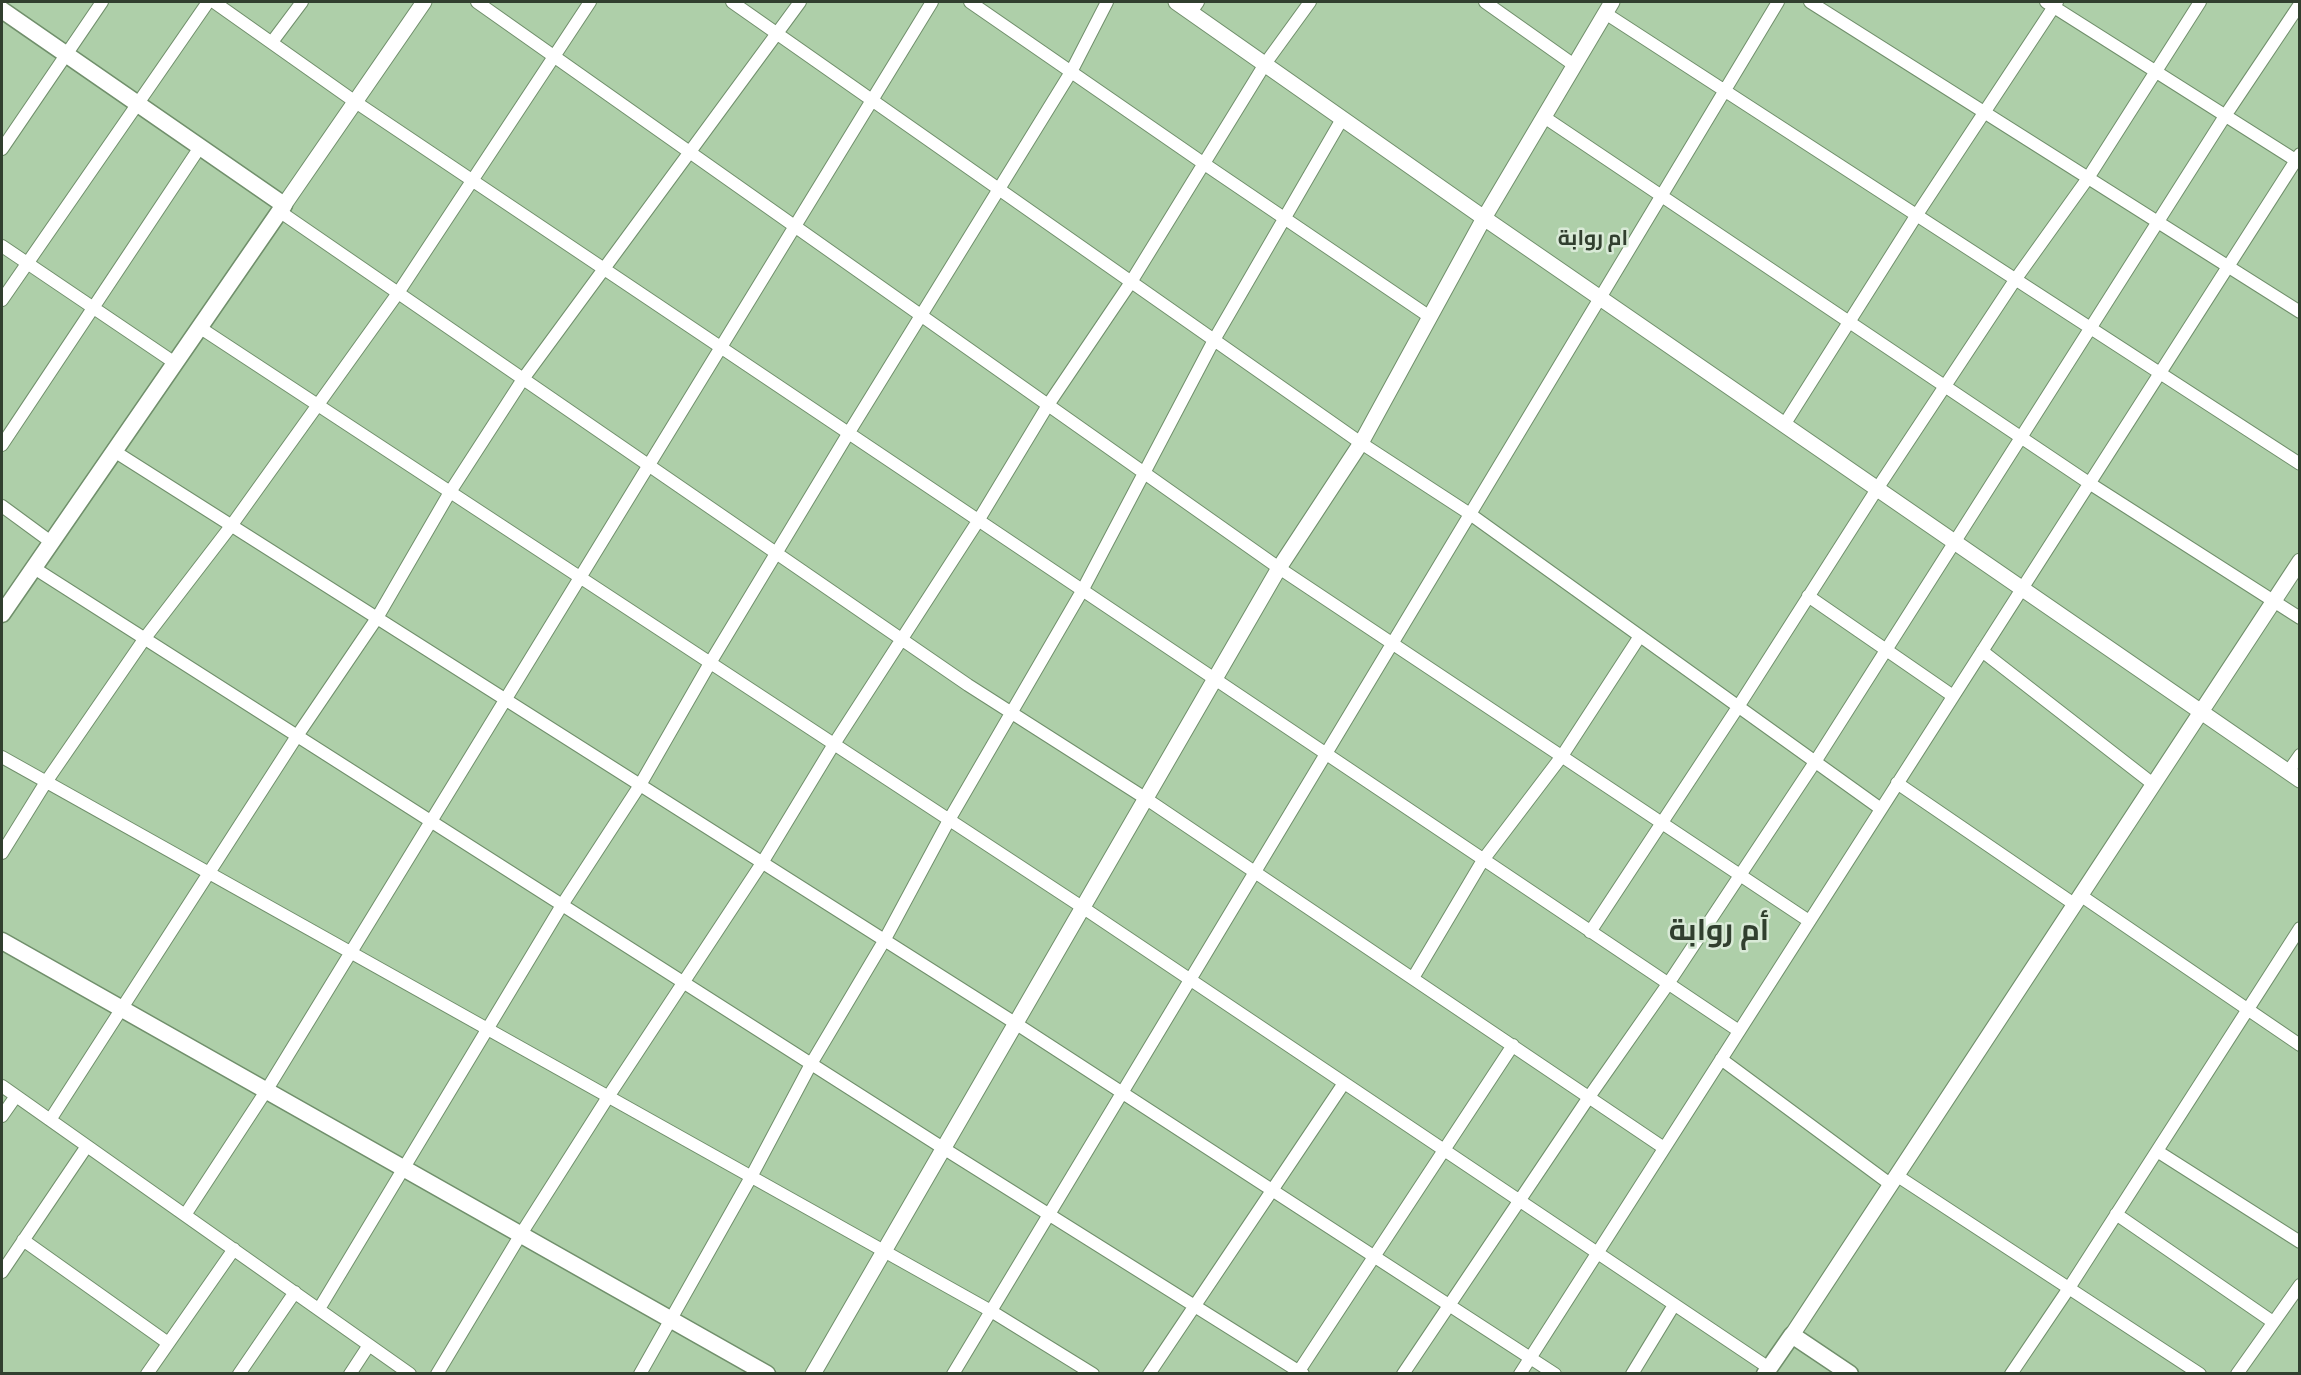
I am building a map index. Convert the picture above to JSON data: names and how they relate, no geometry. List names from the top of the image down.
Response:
{
  "districts": ["ام روابة", "أم روابة"]
}
